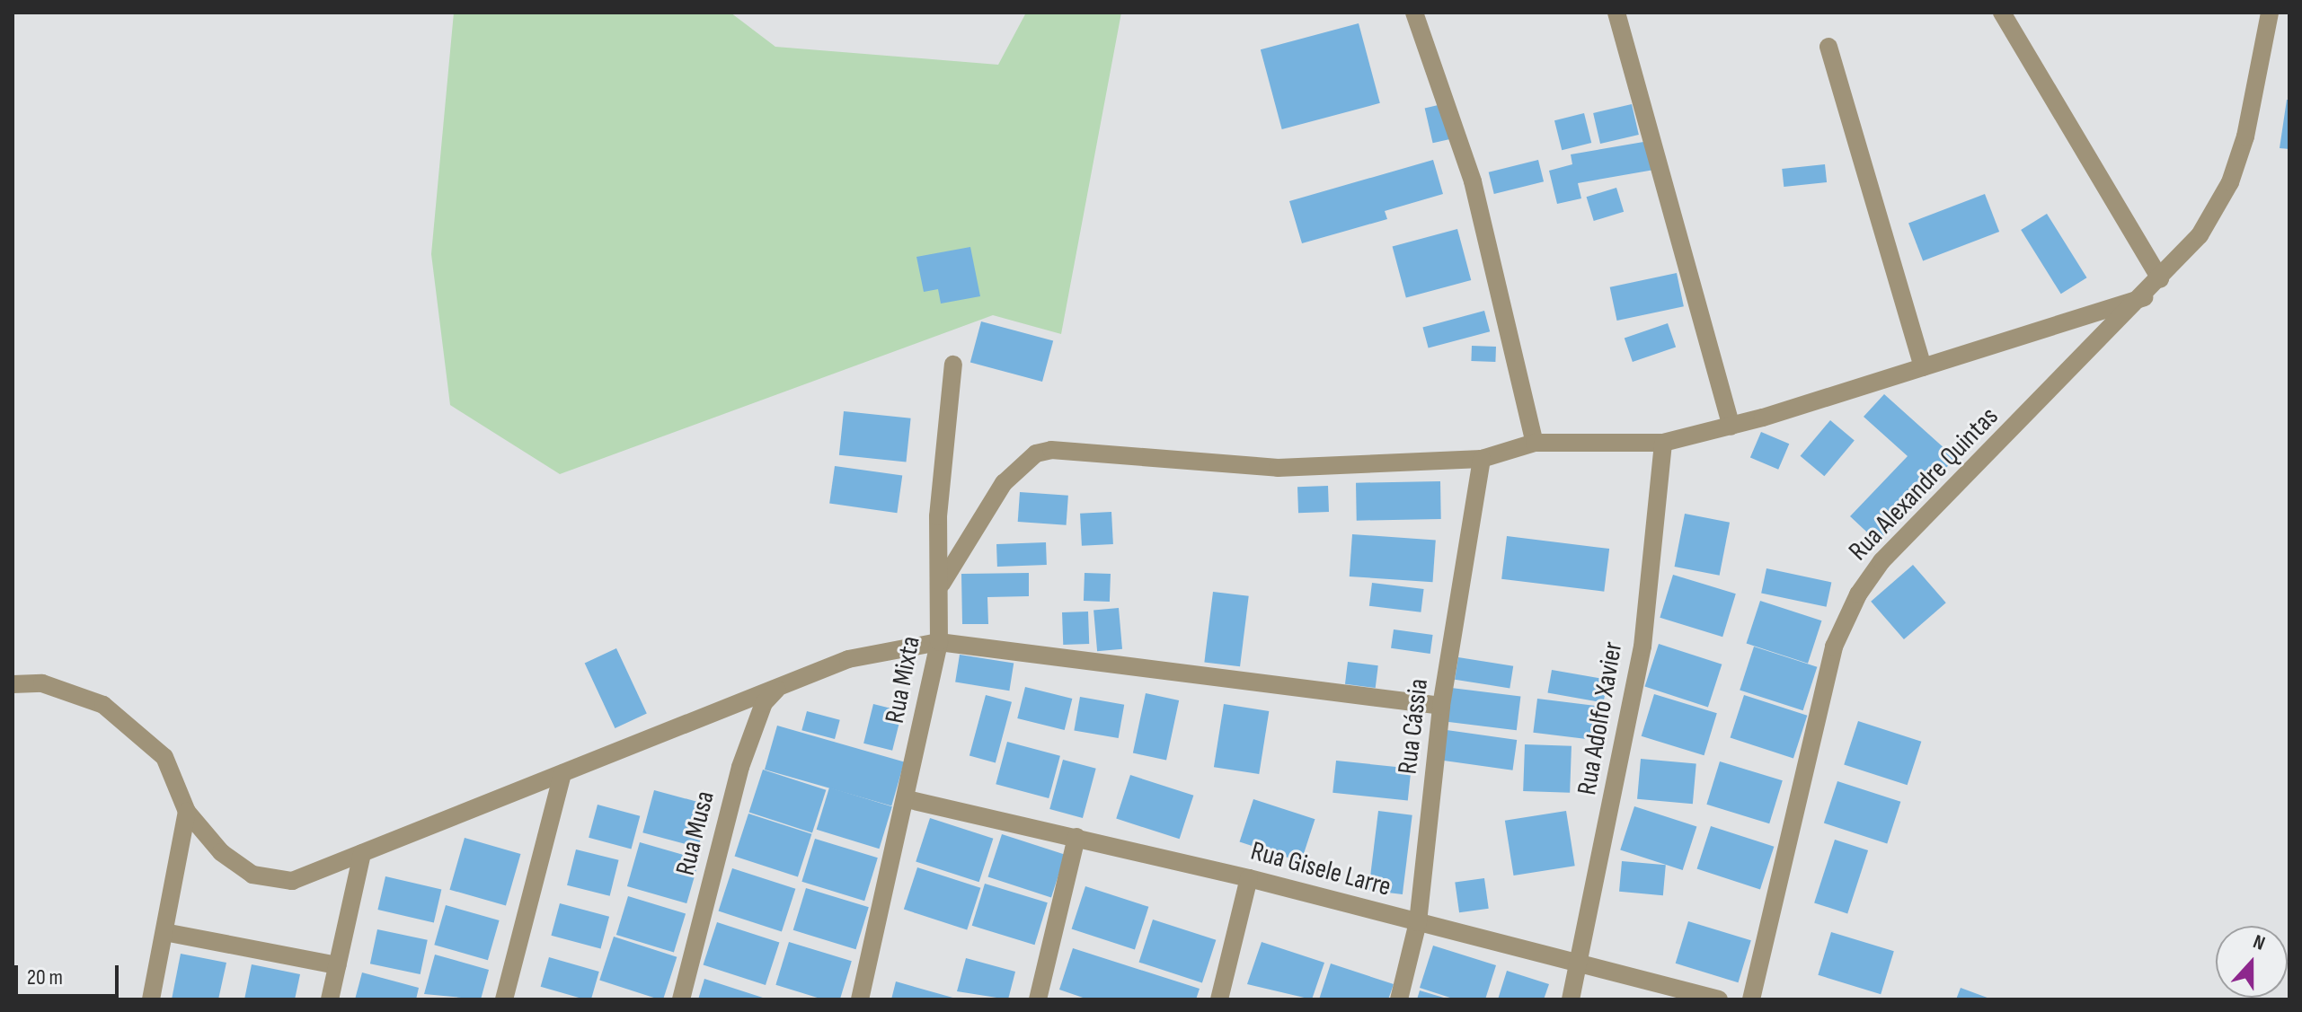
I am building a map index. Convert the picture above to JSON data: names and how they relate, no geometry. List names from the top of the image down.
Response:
{
  "streets": {
    "street": [
      "Rua Alexandre Quintas",
      "Rua Mixta",
      "Rua Adolfo Xavier",
      "Rua Cássia",
      "Rua Musa",
      "Rua Gisele Larre"
    ]
  },
  "crossings": [
    ["Rua Mixta", "Rua Gisele Larre"],
    ["Rua Adolfo Xavier", "Rua Gisele Larre"],
    ["Rua Cássia", "Rua Gisele Larre"]
  ],
  "scale_bar": "20 m",
  "north": "top"
}
